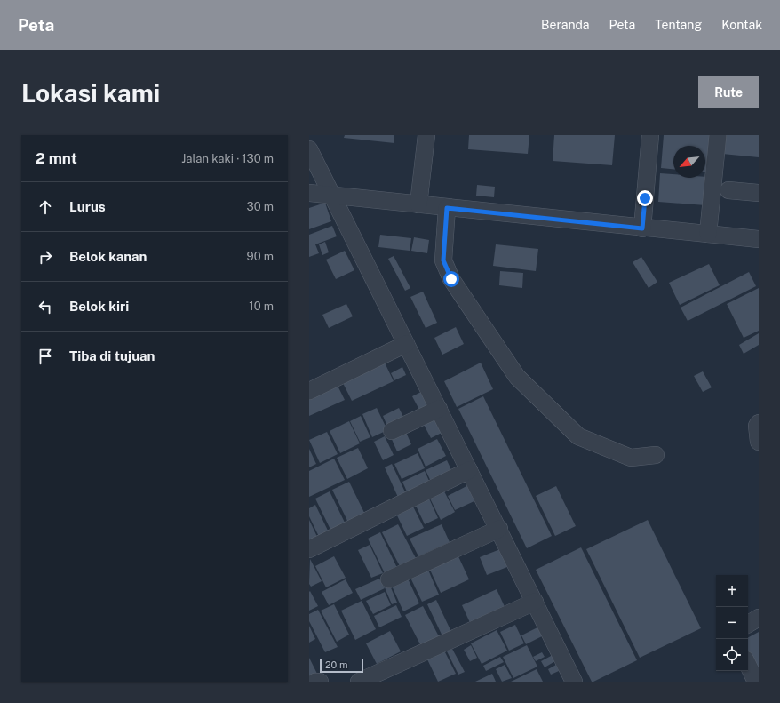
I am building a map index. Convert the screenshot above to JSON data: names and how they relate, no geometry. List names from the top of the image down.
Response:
{
  "scale_bar": "20 m",
  "north": "bottom left",
  "page": {
    "header": "Peta",
    "nav": [
      "Beranda",
      "Peta",
      "Tentang",
      "Kontak"
    ],
    "buttons": "Rute",
    "title": "Lokasi kami",
    "heading": ["2 mnt", "Jalan kaki · 130 m"],
    "list": [
      ["Lurus", "30 m"],
      ["Belok kanan", "90 m"],
      ["Belok kiri", "10 m"],
      "Tiba di tujuan"
    ],
    "map_buttons": ["+", "−"],
    "scale": "20 m"
  }
}
